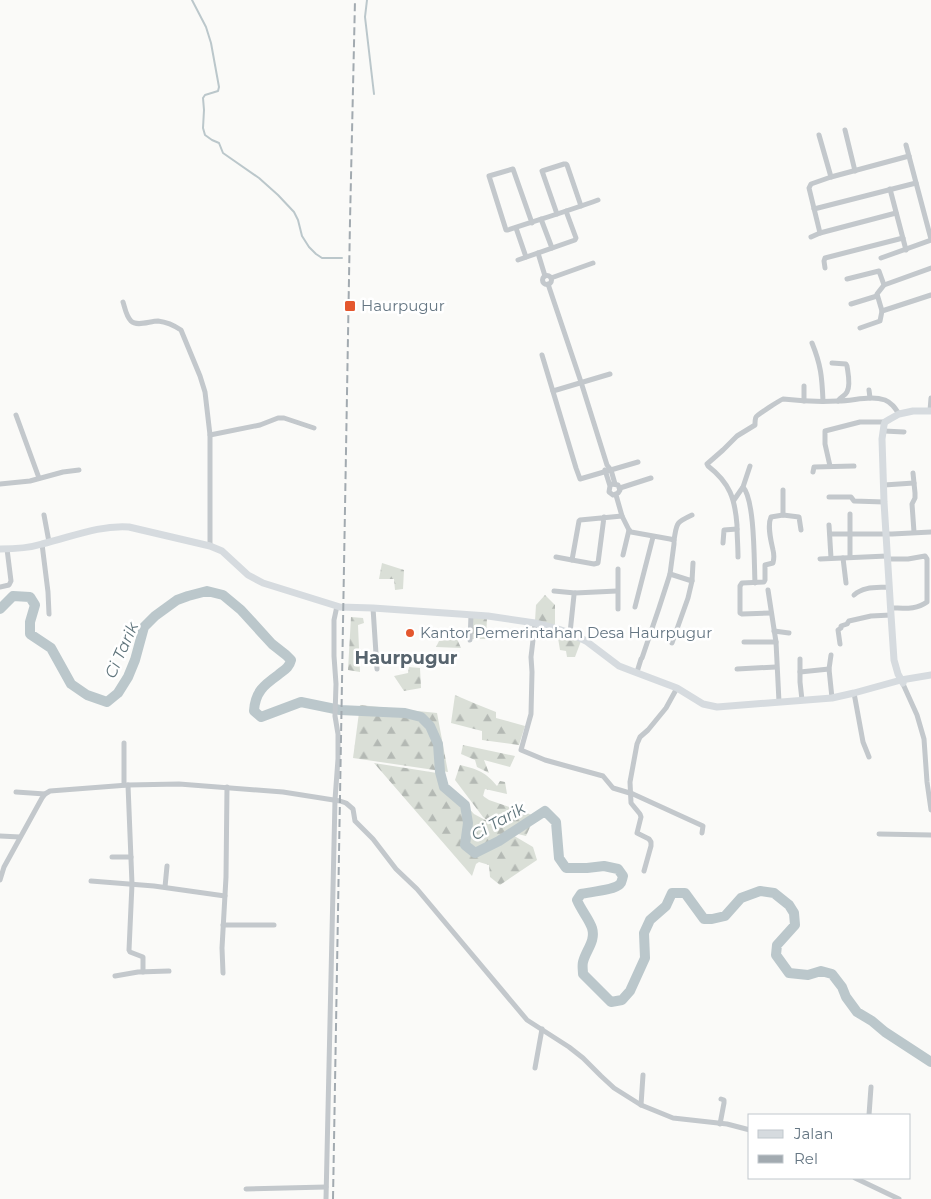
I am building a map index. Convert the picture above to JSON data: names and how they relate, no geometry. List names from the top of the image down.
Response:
{
  "districts": ["Haurpugur"],
  "water": ["Ci Tarik"],
  "places": {
    "transit": ["Haurpugur"],
    "other": ["Kantor Pemerintahan Desa Haurpugur"]
  },
  "legend": ["Jalan", "Rel"]
}
